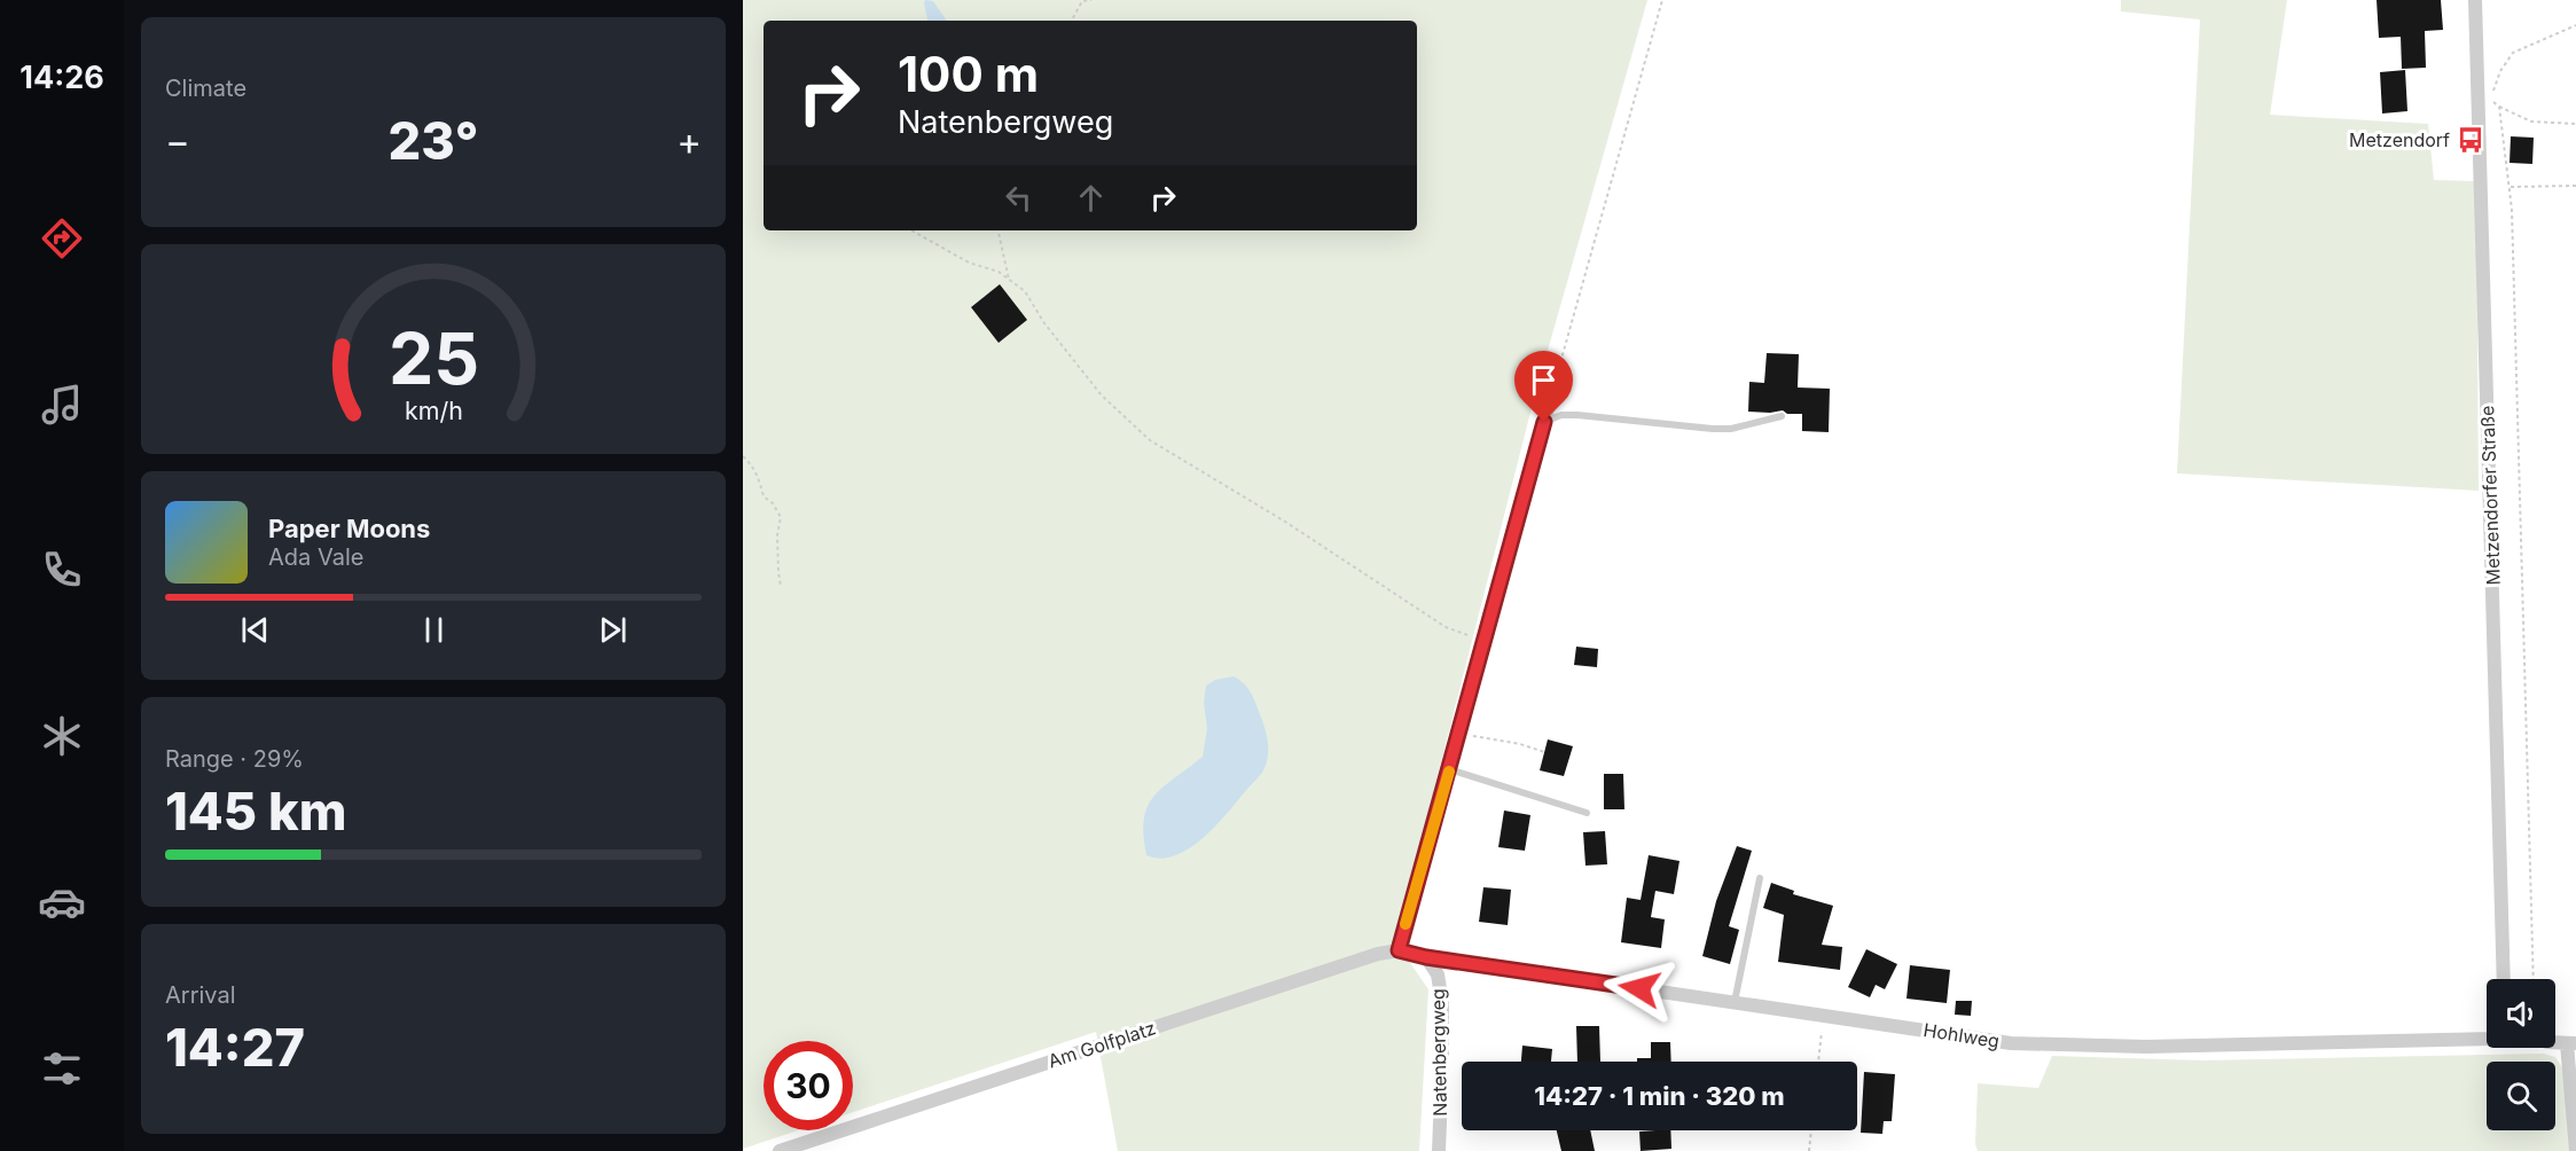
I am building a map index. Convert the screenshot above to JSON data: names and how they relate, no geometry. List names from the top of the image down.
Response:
{
  "streets": {
    "street": [
      "Metzendorfer Straße",
      "Hohlweg",
      "Am Golfplatz",
      "Natenbergweg"
    ]
  },
  "crossings": [
    ["Hohlweg", "Am Golfplatz"],
    ["Hohlweg", "Natenbergweg"],
    ["Am Golfplatz", "Natenbergweg"]
  ],
  "places": {
    "bus stop": ["Metzendorf"]
  },
  "page": {
    "tabs": "14:26",
    "tile": [
      "Climate",
      ["Range · 29%", "145 km"],
      ["Arrival", "14:27"]
    ],
    "turn": ["100 m", "Natenbergweg"],
    "heat": ["−", "23°", "+"],
    "song": ["Paper Moons", "Ada Vale"],
    "limit": "30",
    "trip": "14:27 · 1 min · 320 m",
    "gauge": ["25", "km/h"]
  }
}
